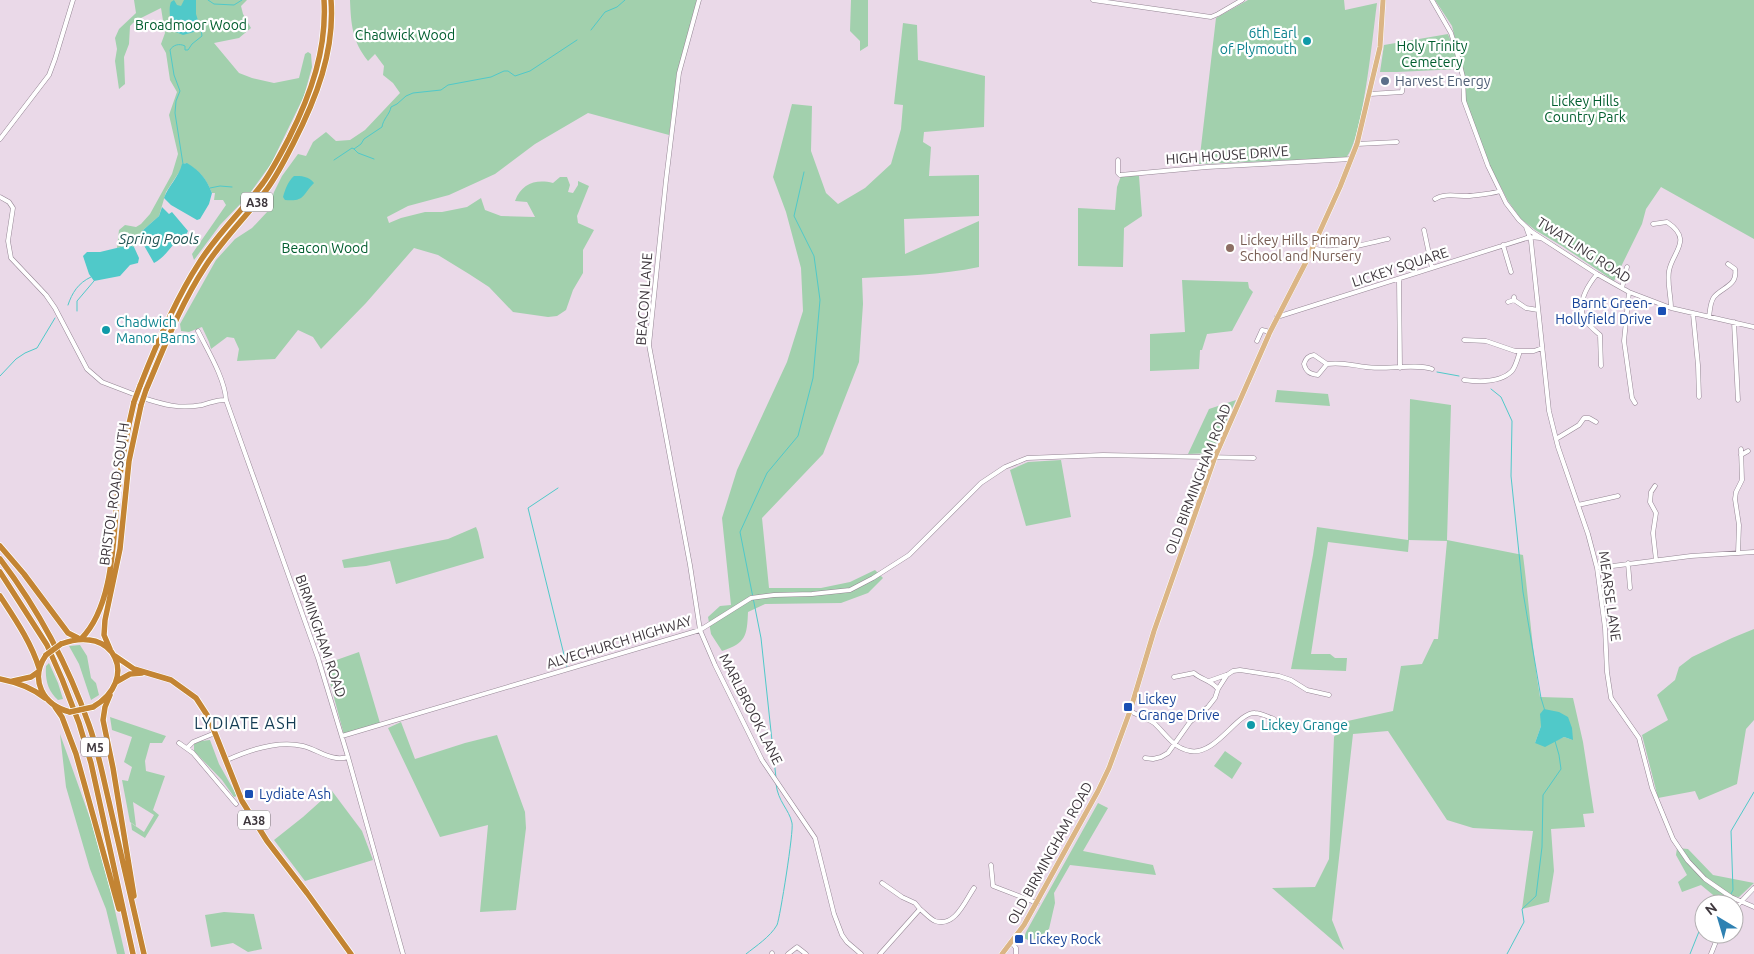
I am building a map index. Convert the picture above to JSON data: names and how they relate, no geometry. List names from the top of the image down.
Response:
{
  "streets": {
    "highway": ["A38", "BRISTOL ROAD SOUTH", "M5"],
    "main road": ["OLD BIRMINGHAM ROAD"],
    "street": [
      "HIGH HOUSE DRIVE",
      "TWATLING ROAD",
      "LICKEY SQUARE",
      "BEACON LANE",
      "MEARSE LANE",
      "BIRMINGHAM ROAD",
      "ALVECHURCH HIGHWAY",
      "MARLBROOK LANE"
    ]
  },
  "crossings": [
    ["HIGH HOUSE DRIVE", "OLD BIRMINGHAM ROAD"],
    ["A38", "BRISTOL ROAD SOUTH"],
    ["TWATLING ROAD", "MEARSE LANE"],
    ["LICKEY SQUARE", "OLD BIRMINGHAM ROAD"],
    ["LICKEY SQUARE", "MEARSE LANE"],
    ["BEACON LANE", "ALVECHURCH HIGHWAY"],
    ["BEACON LANE", "MARLBROOK LANE"],
    ["OLD BIRMINGHAM ROAD", "ALVECHURCH HIGHWAY"],
    ["BIRMINGHAM ROAD", "ALVECHURCH HIGHWAY"],
    ["ALVECHURCH HIGHWAY", "MARLBROOK LANE"]
  ],
  "districts": ["LYDIATE ASH"],
  "water": ["Spring Pools"],
  "parks": [
    "Broadmoor Wood",
    "Chadwick Wood",
    "Holy Trinity Cemetery",
    "Lickey Hills Country Park",
    "Beacon Wood"
  ],
  "places": {
    "other": [
      "6th Earl of Plymouth",
      "Harvest Energy",
      "Lickey Hills Primary School and Nursery",
      "Chadwich Manor Barns",
      "Lickey Grange"
    ],
    "transit": [
      "Barnt Green- Hollyfield Drive",
      "Lickey Grange Drive",
      "Lydiate Ash",
      "Lickey Rock"
    ]
  },
  "north": "top left"
}
